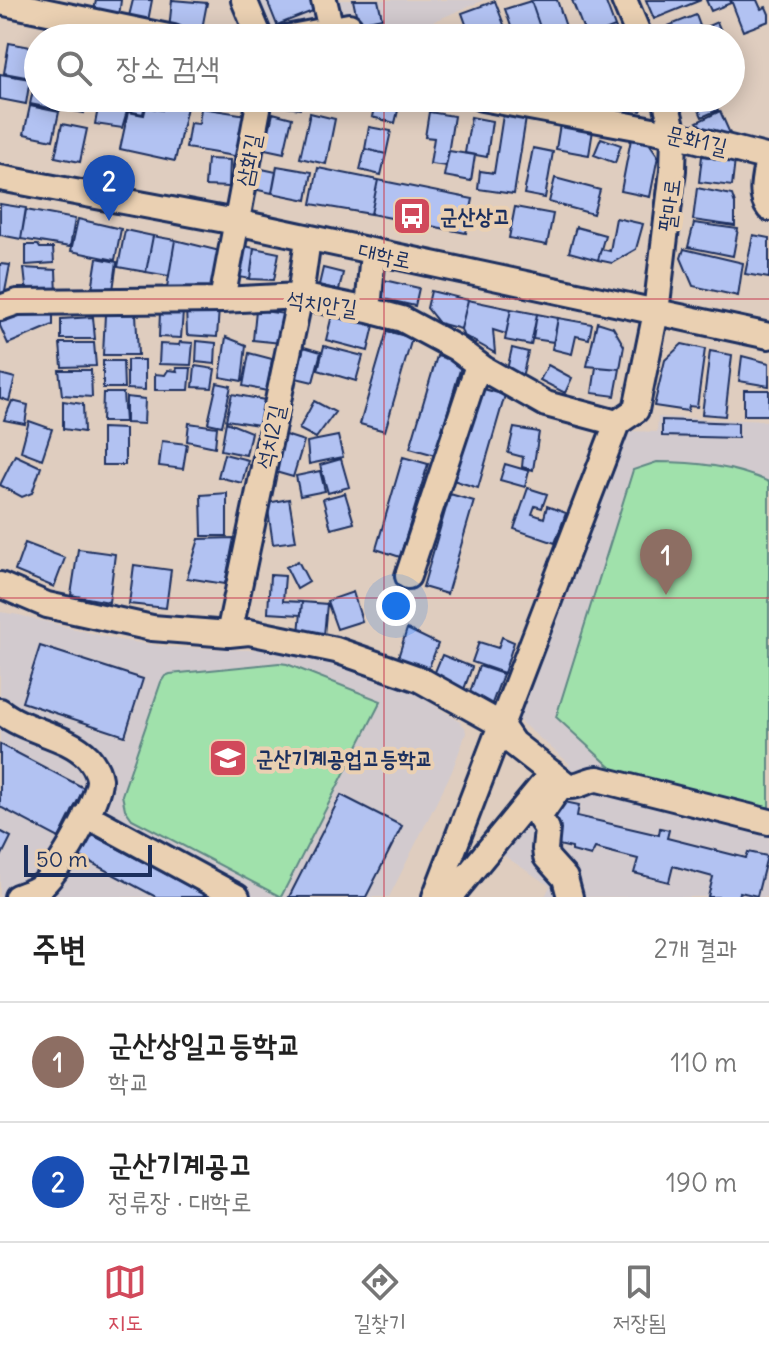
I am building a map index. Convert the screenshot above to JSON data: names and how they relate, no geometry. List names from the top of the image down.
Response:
{
  "streets": {
    "street": [
      "문화1길",
      "삼화길",
      "팔마로",
      "대학로",
      "석치안길",
      "석치2길"
    ]
  },
  "crossings": [
    ["문화1길", "팔마로"],
    ["삼화길", "대학로"],
    ["삼화길", "석치안길"],
    ["팔마로", "대학로"],
    ["팔마로", "석치안길"],
    ["대학로", "석치2길"],
    ["석치안길", "석치2길"]
  ],
  "places": {
    "bus stop": ["군산상고"],
    "school or university": ["군산기계공업고등학교"]
  },
  "scale_bar": "50 m",
  "page": {
    "search": "장소 검색",
    "pins": ["2", "1"],
    "scale": "50 m",
    "heading": ["주변", "2개 결과"],
    "list": [
      {
        "mark": "1",
        "name": "군산상일고등학교",
        "note": "학교",
        "value": "110 m"
      },
      {
        "mark": "2",
        "name": "군산기계공고",
        "note": "정류장 · 대학로",
        "value": "190 m"
      }
    ],
    "nav": ["지도", "길찾기", "저장됨"]
  }
}
